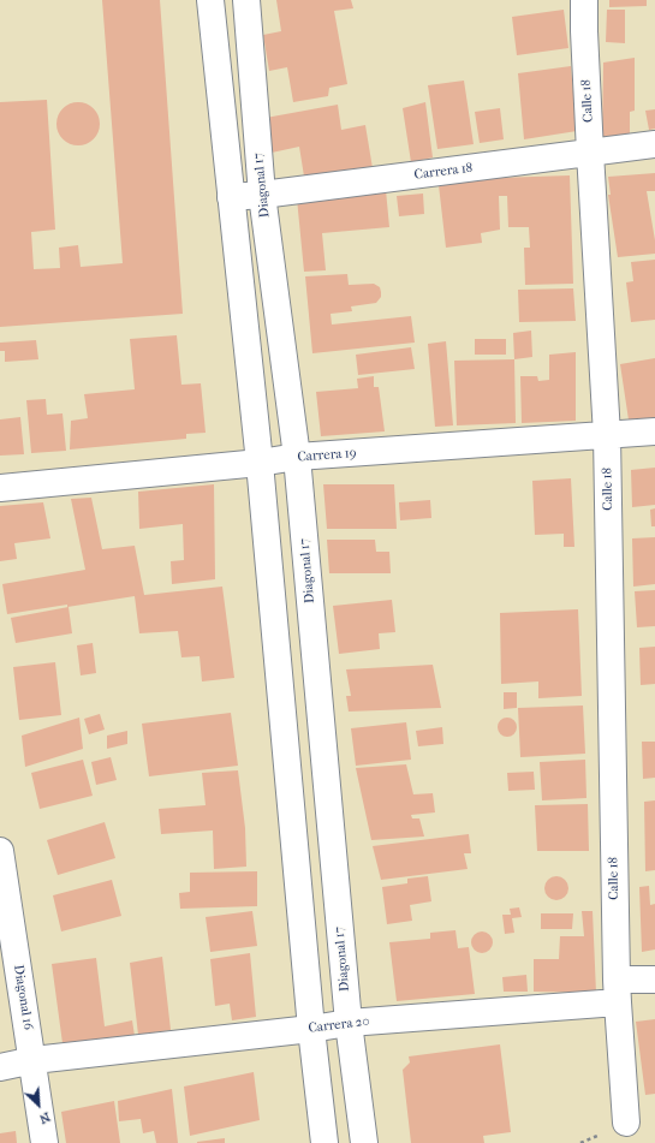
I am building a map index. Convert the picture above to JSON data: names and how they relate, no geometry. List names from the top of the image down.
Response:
{
  "streets": {
    "street": [
      "Calle 18",
      "Carrera 18",
      "Diagonal 17",
      "Carrera 19",
      "Diagonal 16",
      "Carrera 20"
    ]
  },
  "crossings": [
    ["Calle 18", "Carrera 18"],
    ["Calle 18", "Carrera 19"],
    ["Calle 18", "Carrera 20"],
    ["Carrera 18", "Diagonal 17"],
    ["Diagonal 17", "Carrera 19"],
    ["Diagonal 17", "Carrera 20"],
    ["Diagonal 16", "Carrera 20"]
  ],
  "north": "bottom right"
}
